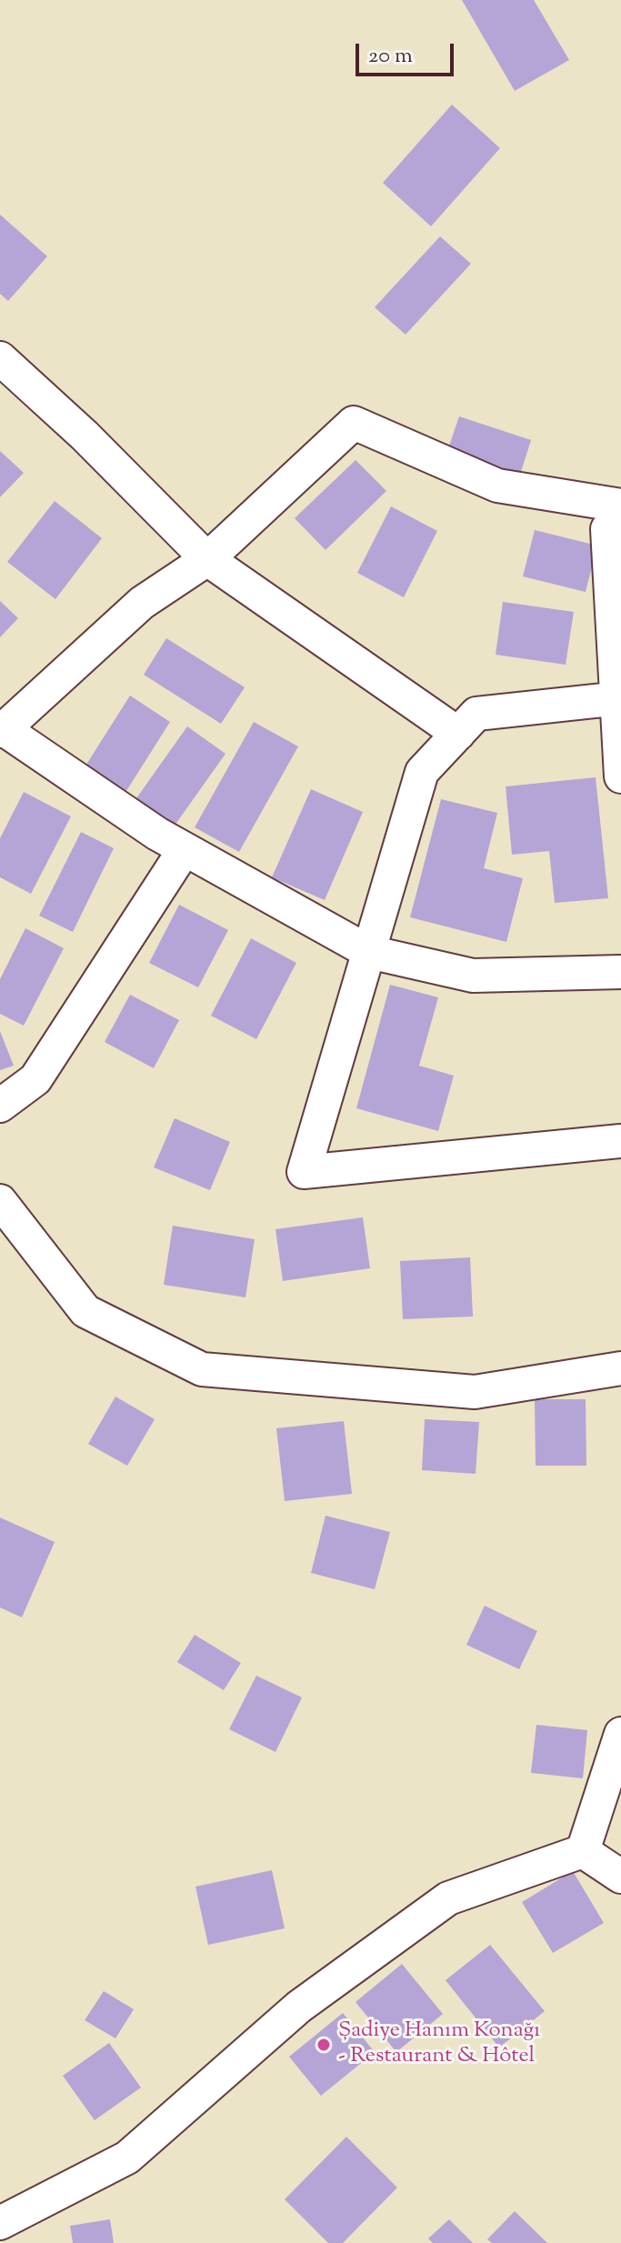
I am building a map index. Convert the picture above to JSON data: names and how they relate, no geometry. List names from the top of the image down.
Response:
{
  "places": ["Şadiye Hanım Konağı - Restaurant & Hôtel"],
  "scale_bar": "20 m"
}
